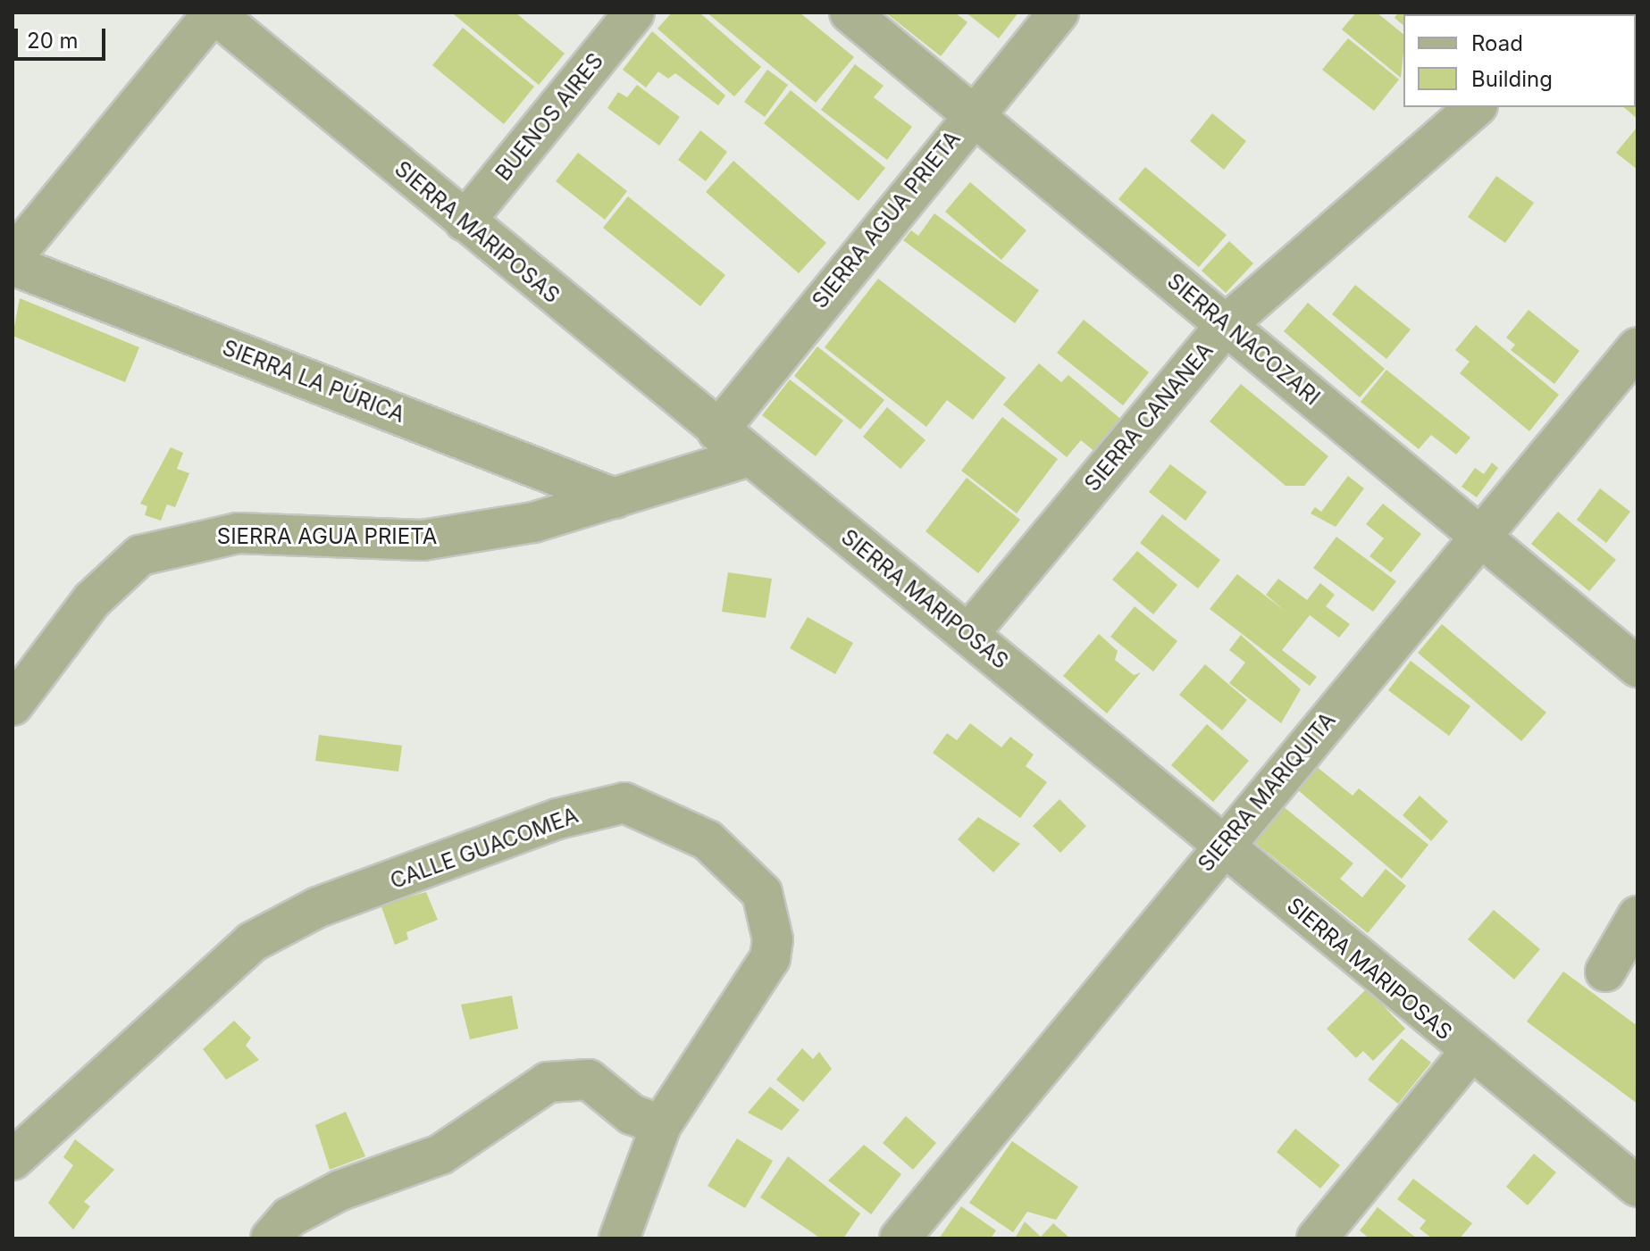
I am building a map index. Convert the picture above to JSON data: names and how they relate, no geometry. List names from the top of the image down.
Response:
{
  "streets": {
    "street": [
      "BUENOS AIRES",
      "SIERRA AGUA PRIETA",
      "SIERRA MARIPOSAS",
      "SIERRA NACOZARI",
      "SIERRA LA PÚRICA",
      "SIERRA CANANEA",
      "SIERRA MARIQUITA",
      "CALLE GUACOMEA"
    ]
  },
  "crossings": [
    ["BUENOS AIRES", "SIERRA MARIPOSAS"],
    ["SIERRA AGUA PRIETA", "SIERRA MARIPOSAS"],
    ["SIERRA AGUA PRIETA", "SIERRA NACOZARI"],
    ["SIERRA AGUA PRIETA", "SIERRA LA PÚRICA"],
    ["SIERRA MARIPOSAS", "SIERRA CANANEA"],
    ["SIERRA MARIPOSAS", "SIERRA MARIQUITA"],
    ["SIERRA NACOZARI", "SIERRA CANANEA"],
    ["SIERRA NACOZARI", "SIERRA MARIQUITA"]
  ],
  "legend": ["Road", "Building"],
  "scale_bar": "20 m"
}
